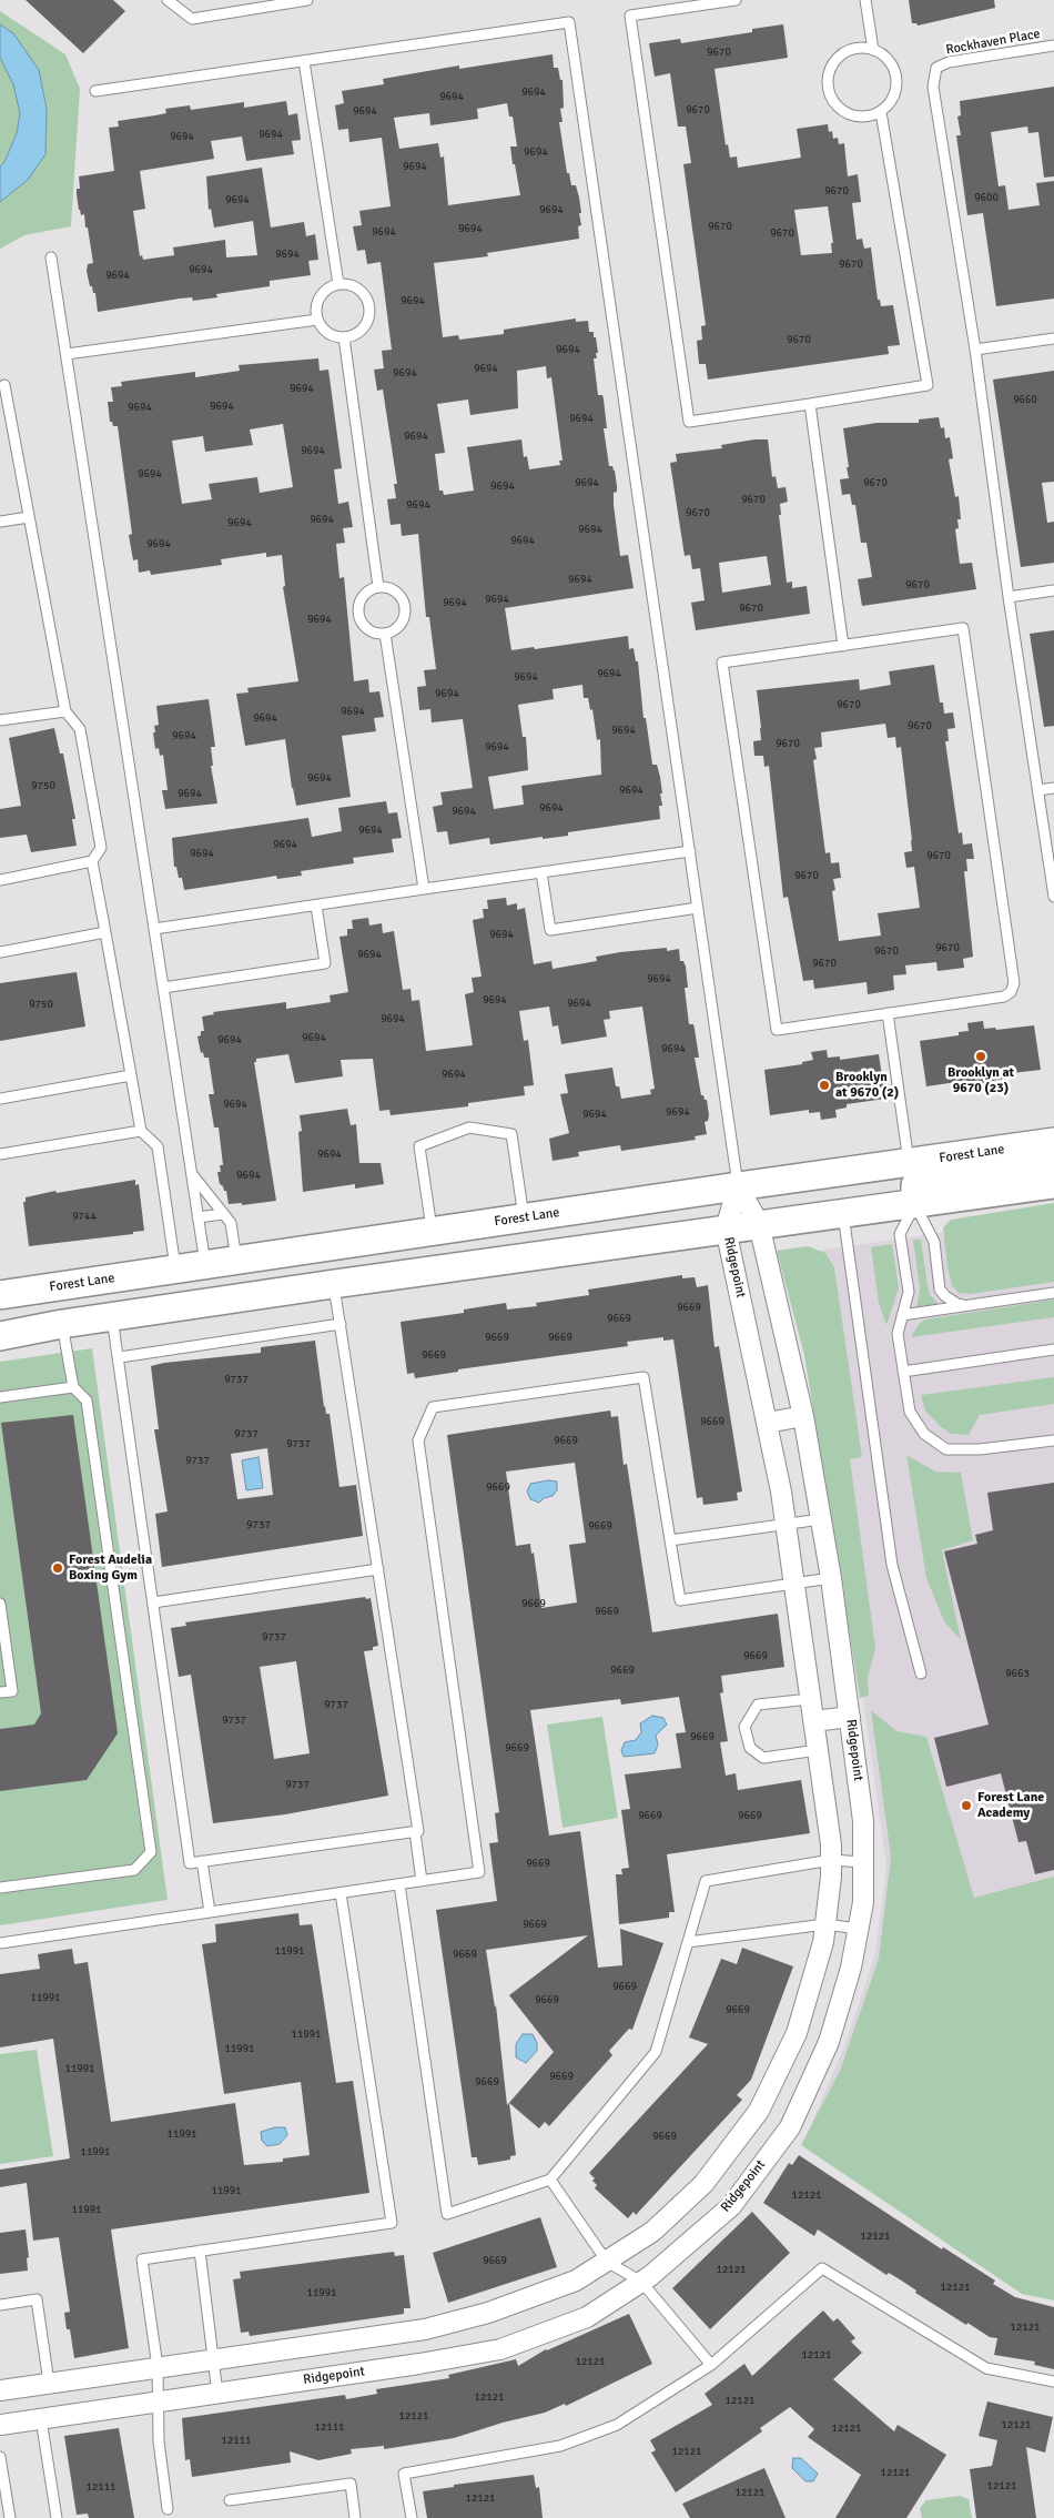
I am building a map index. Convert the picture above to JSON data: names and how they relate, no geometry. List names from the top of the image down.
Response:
{
  "streets": {
    "main road": ["Forest Lane"],
    "street": ["Ridgepoint"],
    "lane": ["Rockhaven Place"]
  },
  "crossings": [
    ["Forest Lane", "Ridgepoint"]
  ],
  "places": [
    "Brooklyn at 9670 (23)",
    "Brooklyn at 9670 (2)",
    "Forest Audelia Boxing Gym",
    "Forest Lane Academy"
  ],
  "house_numbers": [
    "9670",
    "9694",
    "9694",
    "9670",
    "9694",
    "9694",
    "9694",
    "9694",
    "9694",
    "9670",
    "9600",
    "9694",
    "9694",
    "9670",
    "9694",
    "9694",
    "9670",
    "9694",
    "9670",
    "9694",
    "9694",
    "9694",
    "9670",
    "9694",
    "9694",
    "9694",
    "9694",
    "9660",
    "9694",
    "9694",
    "9694",
    "9694",
    "9694",
    "9694",
    "9694",
    "9670",
    "9694",
    "9670",
    "9694",
    "9670",
    "9694",
    "9694",
    "9694",
    "9694",
    "9694",
    "9694",
    "9670",
    "9694",
    "9694",
    "9670",
    "9694",
    "9694",
    "9694",
    "9694",
    "9670",
    "9694",
    "9694",
    "9670",
    "9694",
    "9694",
    "9670",
    "9694",
    "9694",
    "9750",
    "9694",
    "9694",
    "9694",
    "9694",
    "9694",
    "9694",
    "9694",
    "9670",
    "9670",
    "9694",
    "9670",
    "9670",
    "9694",
    "9670",
    "9694",
    "9694",
    "9694",
    "9750",
    "9694",
    "9694",
    "9694",
    "9694",
    "9694",
    "9694",
    "9694",
    "9694",
    "9694",
    "9694",
    "9744",
    "9669",
    "9669",
    "9669",
    "9669",
    "9669",
    "9737",
    "9669",
    "9737",
    "9669",
    "9737",
    "9737",
    "9669",
    "9737",
    "9669",
    "9669",
    "9669",
    "9737",
    "9669",
    "9669",
    "9663",
    "9737",
    "9737",
    "9669",
    "9669",
    "9737",
    "9669",
    "9669",
    "9669",
    "9669",
    "11991",
    "9669",
    "9669",
    "11991",
    "9669",
    "9669",
    "11991",
    "11991",
    "11991",
    "9669",
    "9669",
    "11991",
    "9669",
    "11991",
    "11991",
    "12121",
    "11991",
    "12121",
    "9669",
    "12121",
    "12121",
    "11991",
    "12121",
    "12121",
    "12121",
    "12121",
    "12121",
    "12121",
    "12121",
    "12111",
    "12121",
    "12111",
    "12121",
    "12121",
    "12121",
    "12111",
    "12121",
    "12121"
  ]
}
